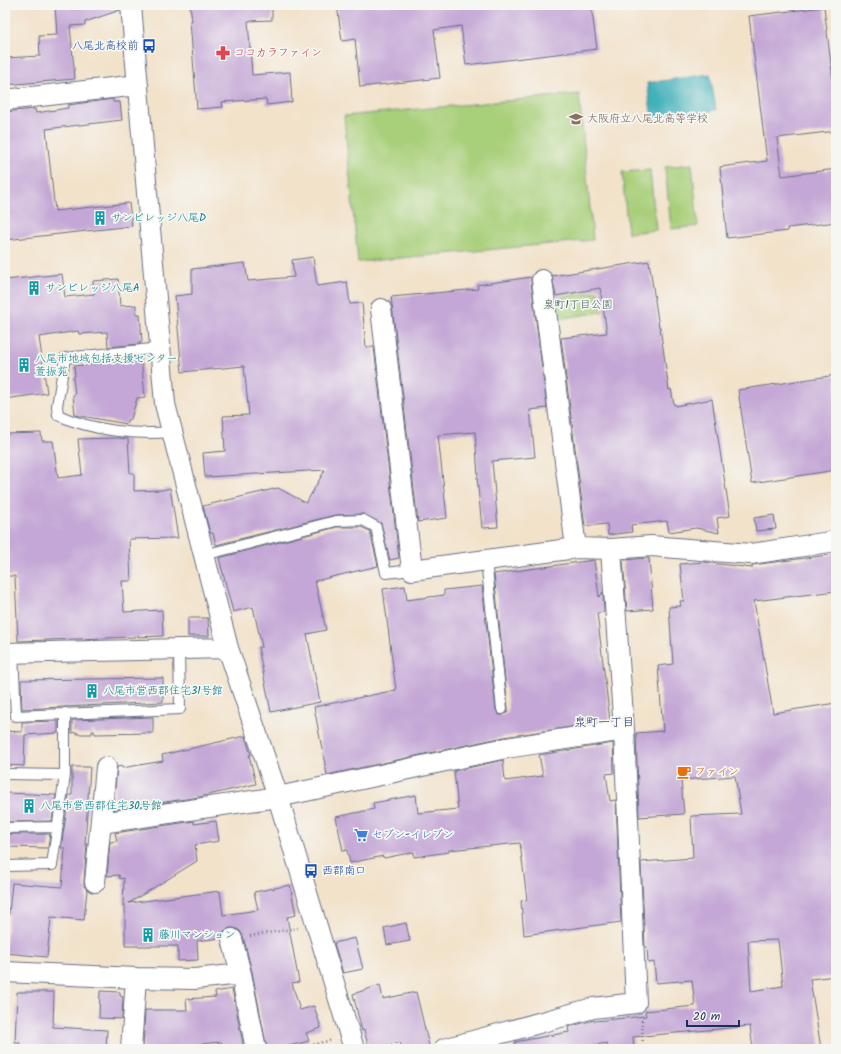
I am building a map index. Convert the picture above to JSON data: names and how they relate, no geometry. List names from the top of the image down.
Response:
{
  "districts": ["泉町一丁目"],
  "parks": ["泉町1丁目公園"],
  "places": {
    "bus stop": ["八尾北高校前", "西郡南口"],
    "pharmacy": ["ココカラファイン"],
    "school or university": ["大阪府立八尾北高等学校"],
    "building": [
      "サンビレッジ八尾D",
      "サンビレッジ八尾A",
      "八尾市地域包括支援センター 萱振苑",
      "八尾市営西郡住宅31号館",
      "八尾市営西郡住宅30号館",
      "藤川マンション"
    ],
    "cafe": ["ファイン"],
    "supermarket": ["セブン-イレブン"]
  },
  "scale_bar": "20 m"
}
